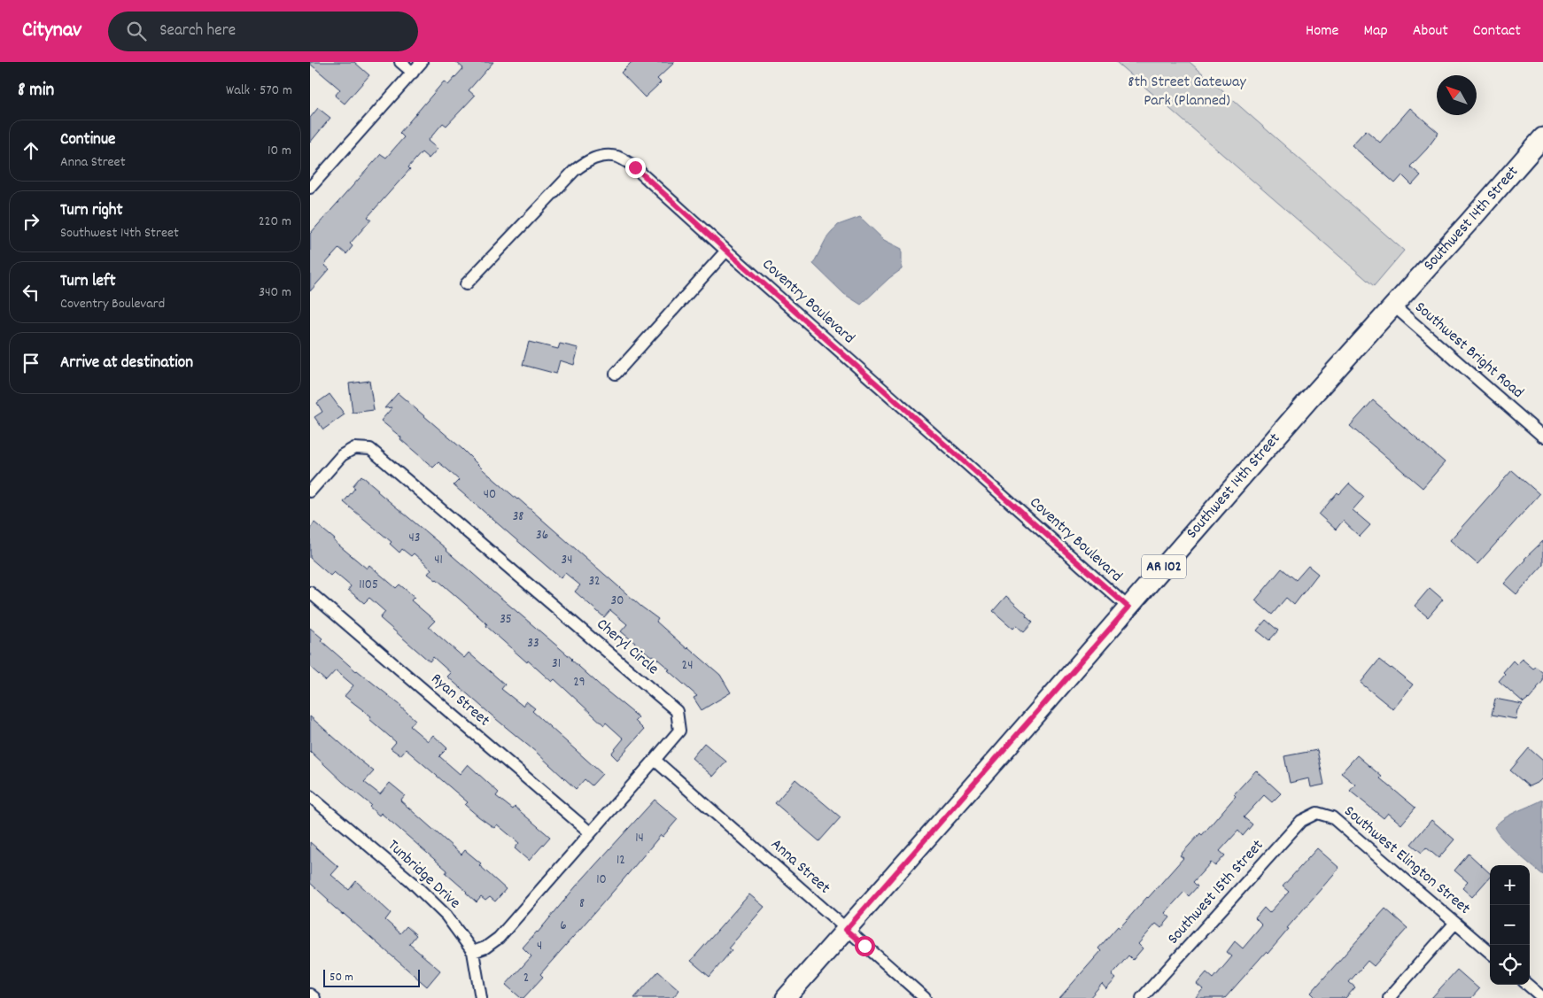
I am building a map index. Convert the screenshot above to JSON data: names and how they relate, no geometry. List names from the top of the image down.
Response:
{
  "streets": {
    "main road": ["Southwest 14th Street", "AR 102"],
    "street": [
      "Coventry Boulevard",
      "Southwest Bright Road",
      "Cheryl Circle",
      "Ryan Street",
      "Southwest Elington Street",
      "Anna Street",
      "Tunbridge Drive",
      "Southwest 15th Street"
    ]
  },
  "crossings": [
    ["Southwest 14th Street", "Coventry Boulevard"],
    ["Southwest 14th Street", "Southwest Bright Road"],
    ["Southwest 14th Street", "Anna Street"],
    ["Cheryl Circle", "Ryan Street"],
    ["Cheryl Circle", "Anna Street"],
    ["Cheryl Circle", "Tunbridge Drive"],
    ["Southwest Elington Street", "Southwest 15th Street"]
  ],
  "parks": ["8th Street Gateway Park (Planned)"],
  "house_numbers": [
    "40",
    "38",
    "36",
    "43",
    "41",
    "34",
    "32",
    "1105",
    "30",
    "35",
    "33",
    "31",
    "24",
    "29",
    "14",
    "12",
    "10",
    "8",
    "6",
    "4",
    "2"
  ],
  "scale_bar": "50 m",
  "north": "top left",
  "page": {
    "header": "Citynav",
    "search": "Search here",
    "nav": [
      "Home",
      "Map",
      "About",
      "Contact"
    ],
    "heading": ["8 min", "Walk · 570 m"],
    "list": [
      ["Continue", "Anna Street", "10 m"],
      ["Turn right", "Southwest 14th Street", "220 m"],
      ["Turn left", "Coventry Boulevard", "340 m"],
      "Arrive at destination"
    ],
    "map_buttons": ["+", "−"],
    "scale": "50 m"
  }
}
